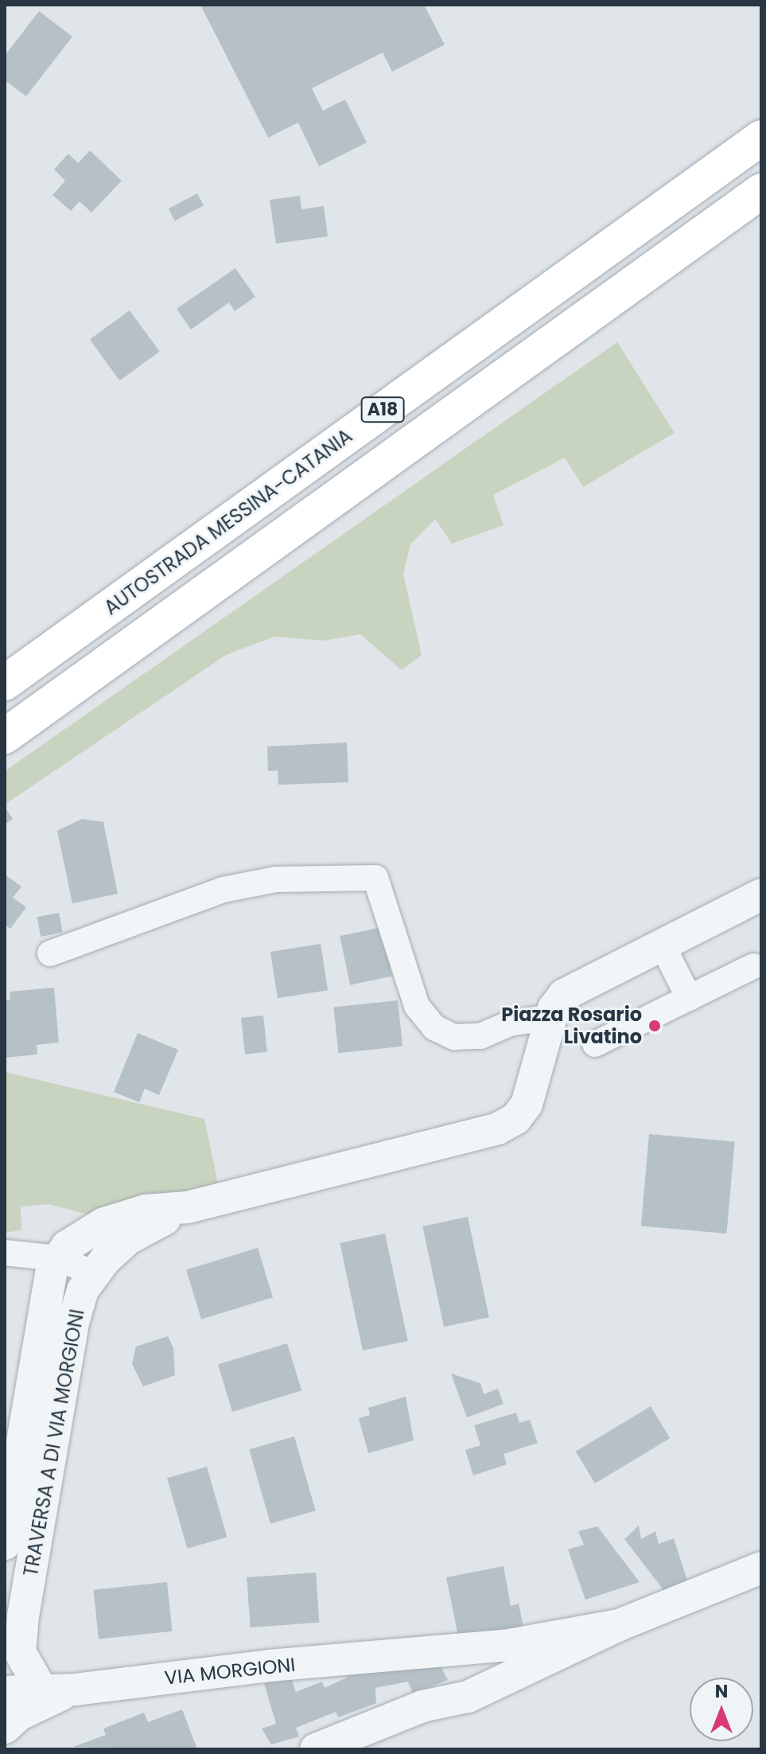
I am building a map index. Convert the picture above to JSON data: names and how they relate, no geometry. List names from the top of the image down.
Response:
{
  "streets": {
    "highway": ["A18", "AUTOSTRADA MESSINA-CATANIA"],
    "street": ["TRAVERSA A DI VIA MORGIONI", "VIA MORGIONI"]
  },
  "crossings": [
    ["TRAVERSA A DI VIA MORGIONI", "VIA MORGIONI"]
  ],
  "places": ["Piazza Rosario Livatino"],
  "north": "top"
}
